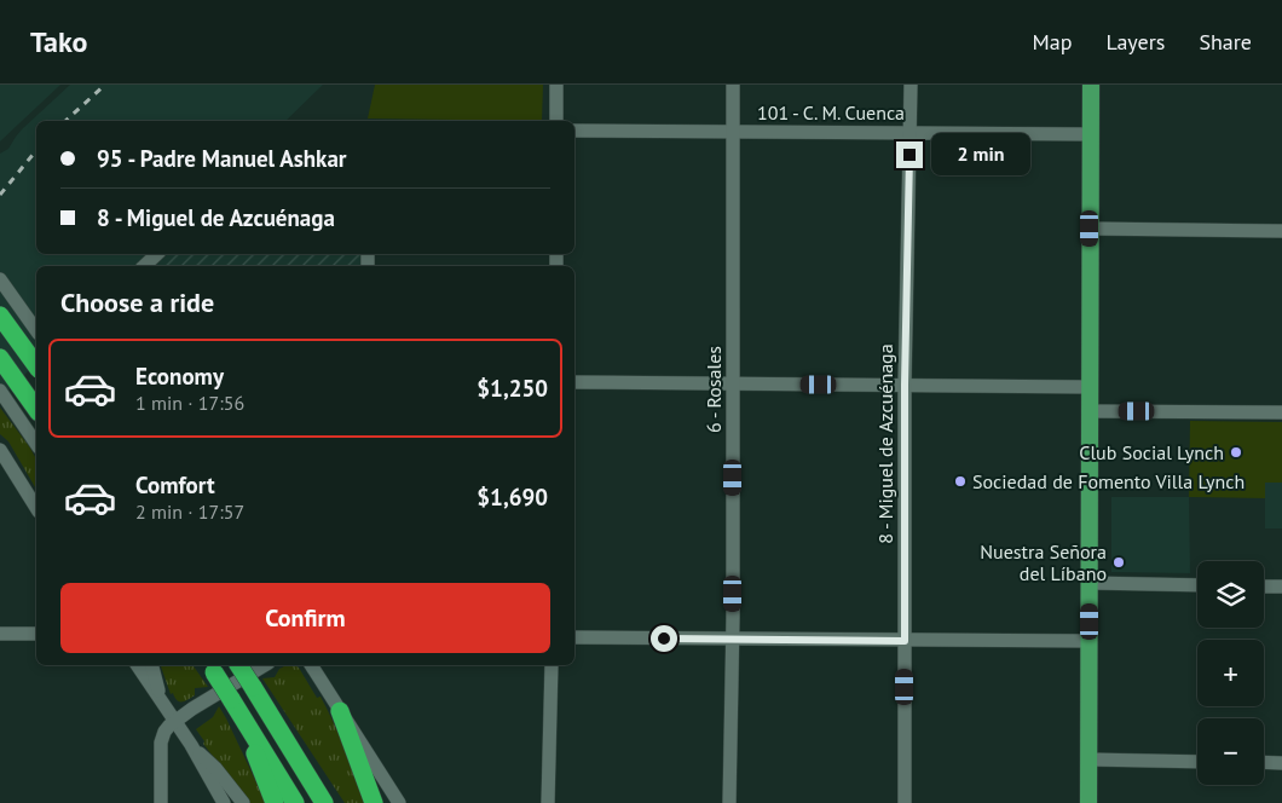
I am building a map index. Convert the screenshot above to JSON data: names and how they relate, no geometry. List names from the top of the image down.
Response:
{
  "streets": {
    "street": ["101 - C. M. Cuenca", "6 - Rosales", "8 - Miguel de Azcuénaga"]
  },
  "crossings": [
    ["101 - C. M. Cuenca", "6 - Rosales"],
    ["101 - C. M. Cuenca", "8 - Miguel de Azcuénaga"]
  ],
  "places": ["Club Social Lynch", "Sociedad de Fomento Villa Lynch", "Nuestra Señora del Líbano"],
  "page": {
    "header": "Tako",
    "nav": ["Map", "Layers", "Share"],
    "banner": ["95 - Padre Manuel Ashkar", "8 - Miguel de Azcuénaga"],
    "bubble": "2 min",
    "heading": "Choose a ride",
    "list": [
      {
        "name": "Economy",
        "note": "1 min · 17:56",
        "value": "$1,250"
      },
      {
        "name": "Comfort",
        "note": "2 min · 17:57",
        "value": "$1,690"
      }
    ],
    "map_buttons": ["+", "−"],
    "buttons": "Confirm"
  }
}
